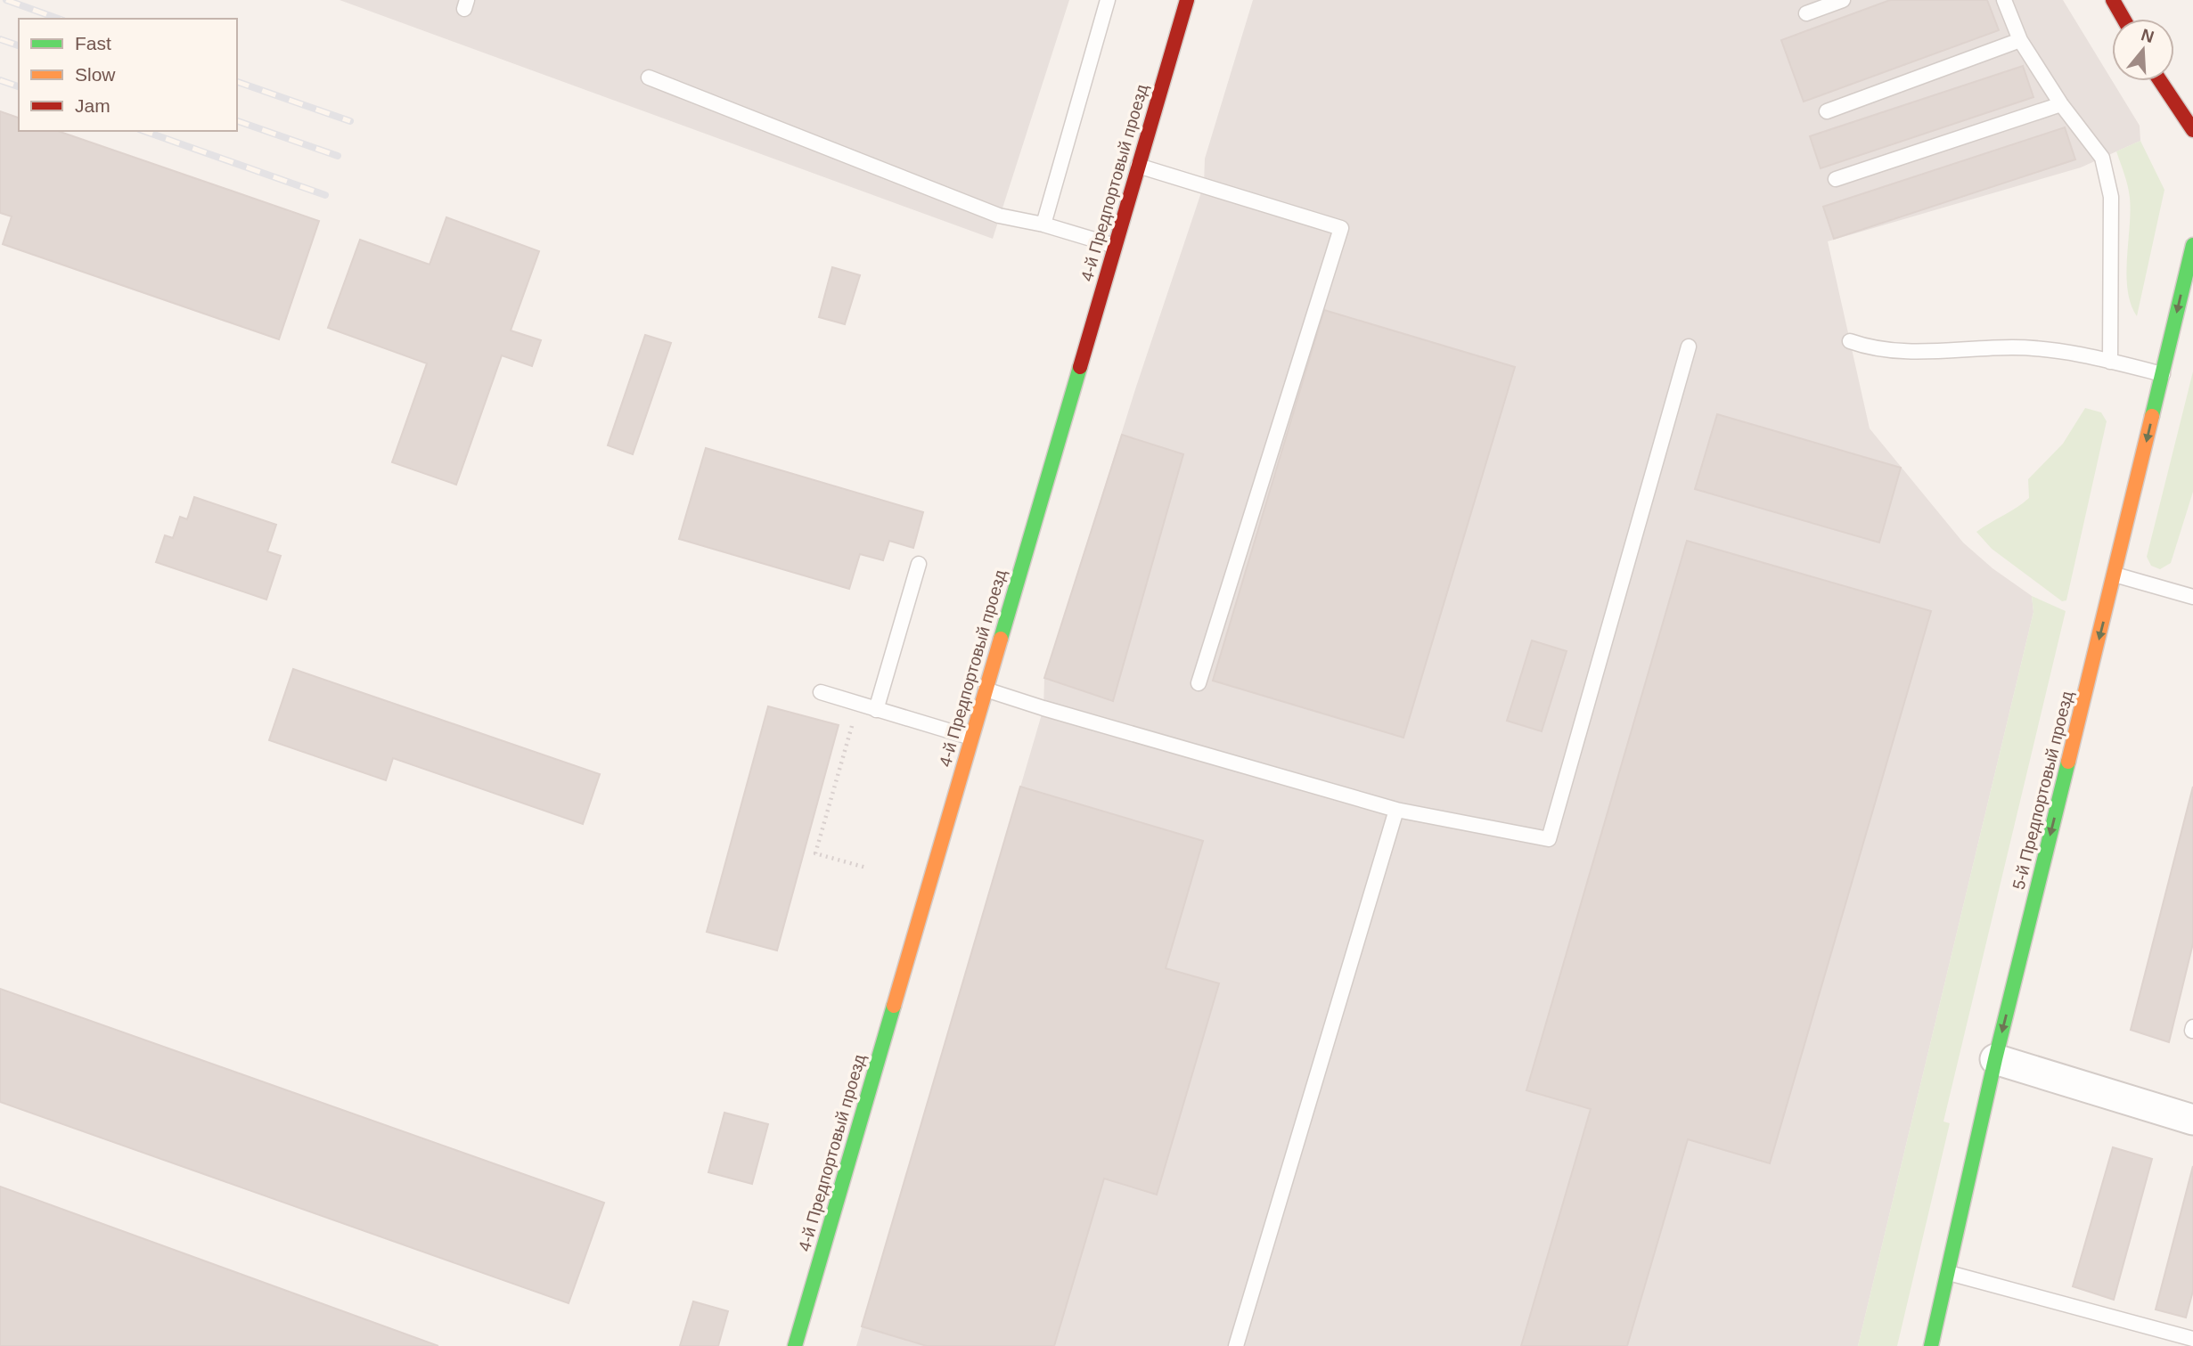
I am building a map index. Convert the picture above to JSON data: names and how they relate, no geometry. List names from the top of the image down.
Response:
{
  "streets": {
    "street": ["4-й Предпортовый проезд", "5-й Предпортовый проезд"]
  },
  "one_way": ["5-й Предпортовый проезд"],
  "legend": ["Fast", "Slow", "Jam"],
  "north": "top"
}
